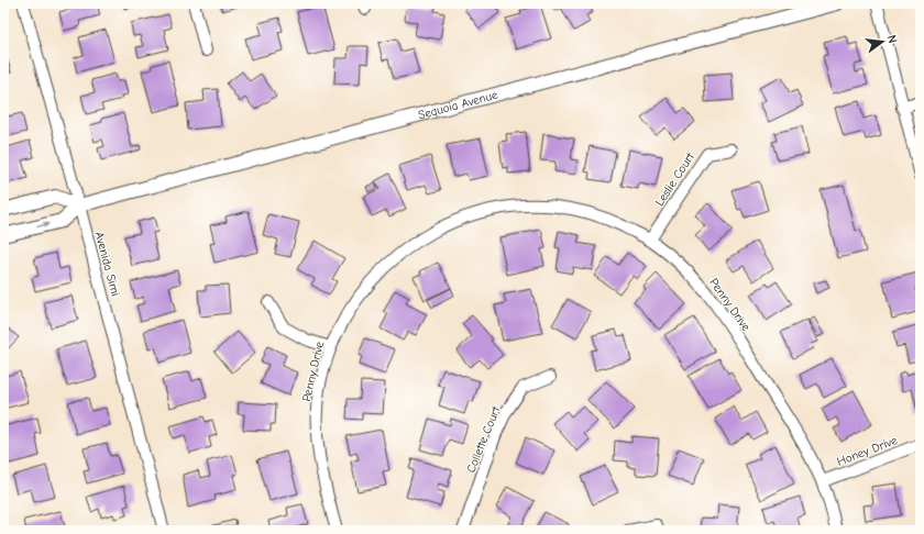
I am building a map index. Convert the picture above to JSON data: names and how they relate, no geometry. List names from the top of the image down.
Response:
{
  "streets": {
    "street": [
      "Sequoia Avenue",
      "Leslie Court",
      "Avenida Simi",
      "Penny Drive",
      "Collette Court",
      "Honey Drive"
    ]
  },
  "crossings": [
    ["Sequoia Avenue", "Avenida Simi"],
    ["Leslie Court", "Penny Drive"],
    ["Penny Drive", "Honey Drive"]
  ],
  "north": "right"
}
